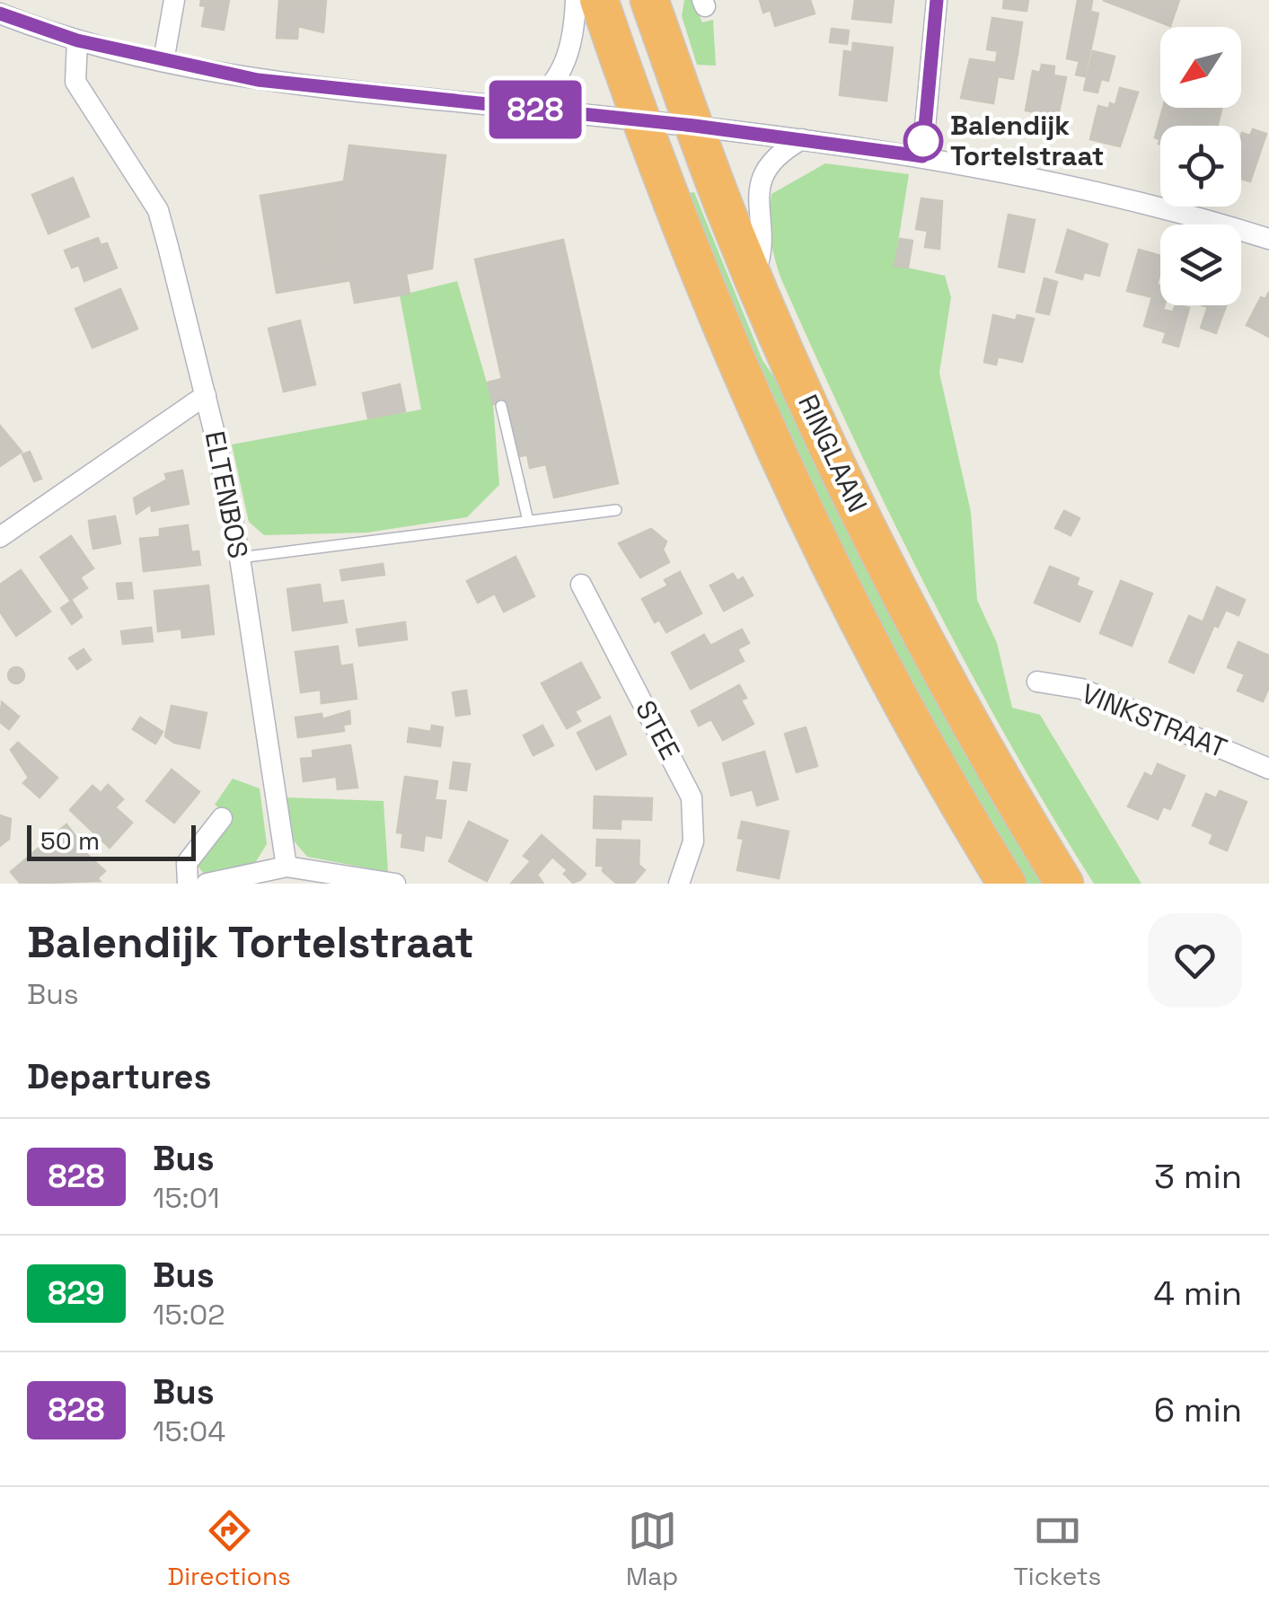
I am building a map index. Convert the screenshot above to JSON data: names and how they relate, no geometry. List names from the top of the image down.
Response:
{
  "streets": {
    "highway": ["RINGLAAN"],
    "street": ["ELTENBOS", "VINKSTRAAT", "STEE"]
  },
  "places": ["Balendijk Tortelstraat"],
  "lines": ["bus line 828"],
  "scale_bar": "50 m",
  "north": "bottom left",
  "page": {
    "on_map": "828",
    "scale": "50 m",
    "heading": [
      ["Balendijk Tortelstraat", "Bus"],
      "Departures"
    ],
    "list": [
      {
        "mark": "828",
        "name": "Bus",
        "note": "15:01",
        "value": "3 min"
      },
      {
        "mark": "829",
        "name": "Bus",
        "note": "15:02",
        "value": "4 min"
      },
      {
        "mark": "828",
        "name": "Bus",
        "note": "15:04",
        "value": "6 min"
      }
    ],
    "tabs": ["Directions", "Map", "Tickets"]
  }
}
